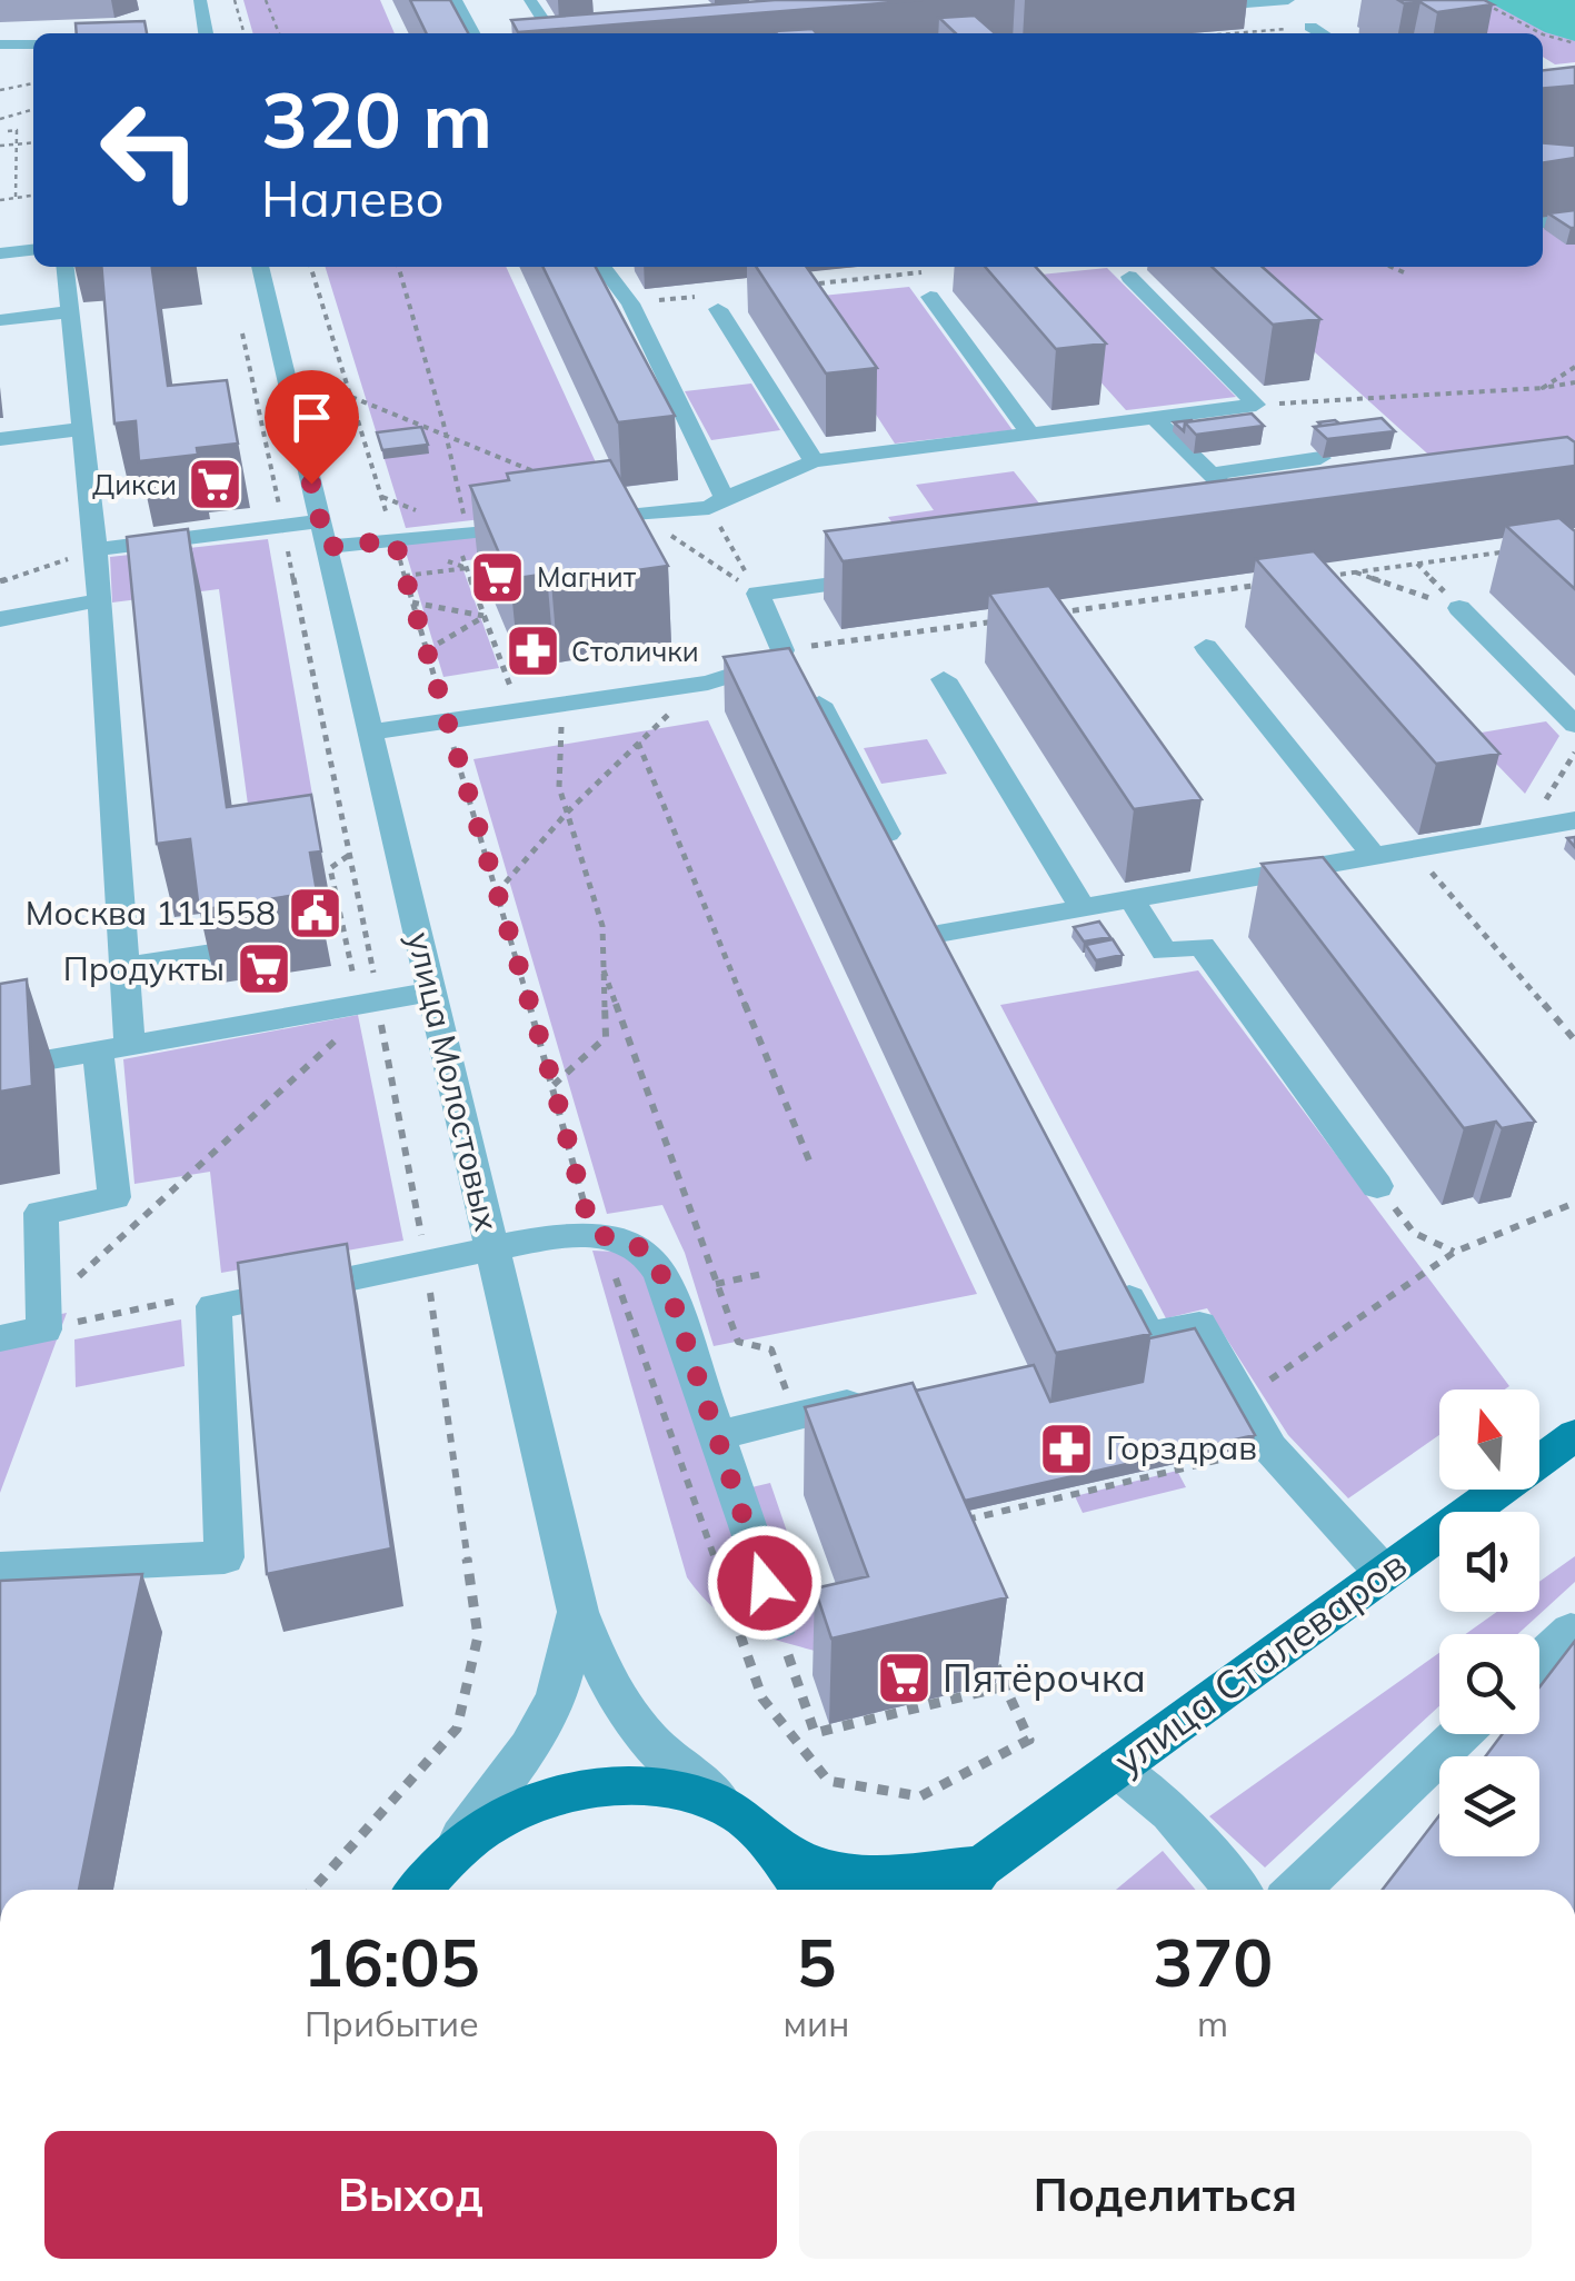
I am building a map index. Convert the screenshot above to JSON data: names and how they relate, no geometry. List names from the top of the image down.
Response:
{
  "streets": {
    "main road": ["улица Сталеваров"],
    "street": ["улица Молостовых"]
  },
  "places": {
    "supermarket": [
      "Дикси",
      "Магнит",
      "Продукты",
      "Пятёрочка"
    ],
    "pharmacy": ["Столички", "Горздрав"],
    "public building": ["Москва 111558"]
  },
  "north": "top",
  "page": {
    "turn": ["320 m", "Налево"],
    "eta": [
      "16:05",
      "Прибытие",
      "5",
      "мин",
      "370",
      "m"
    ],
    "buttons": ["Выход", "Поделиться"]
  }
}
